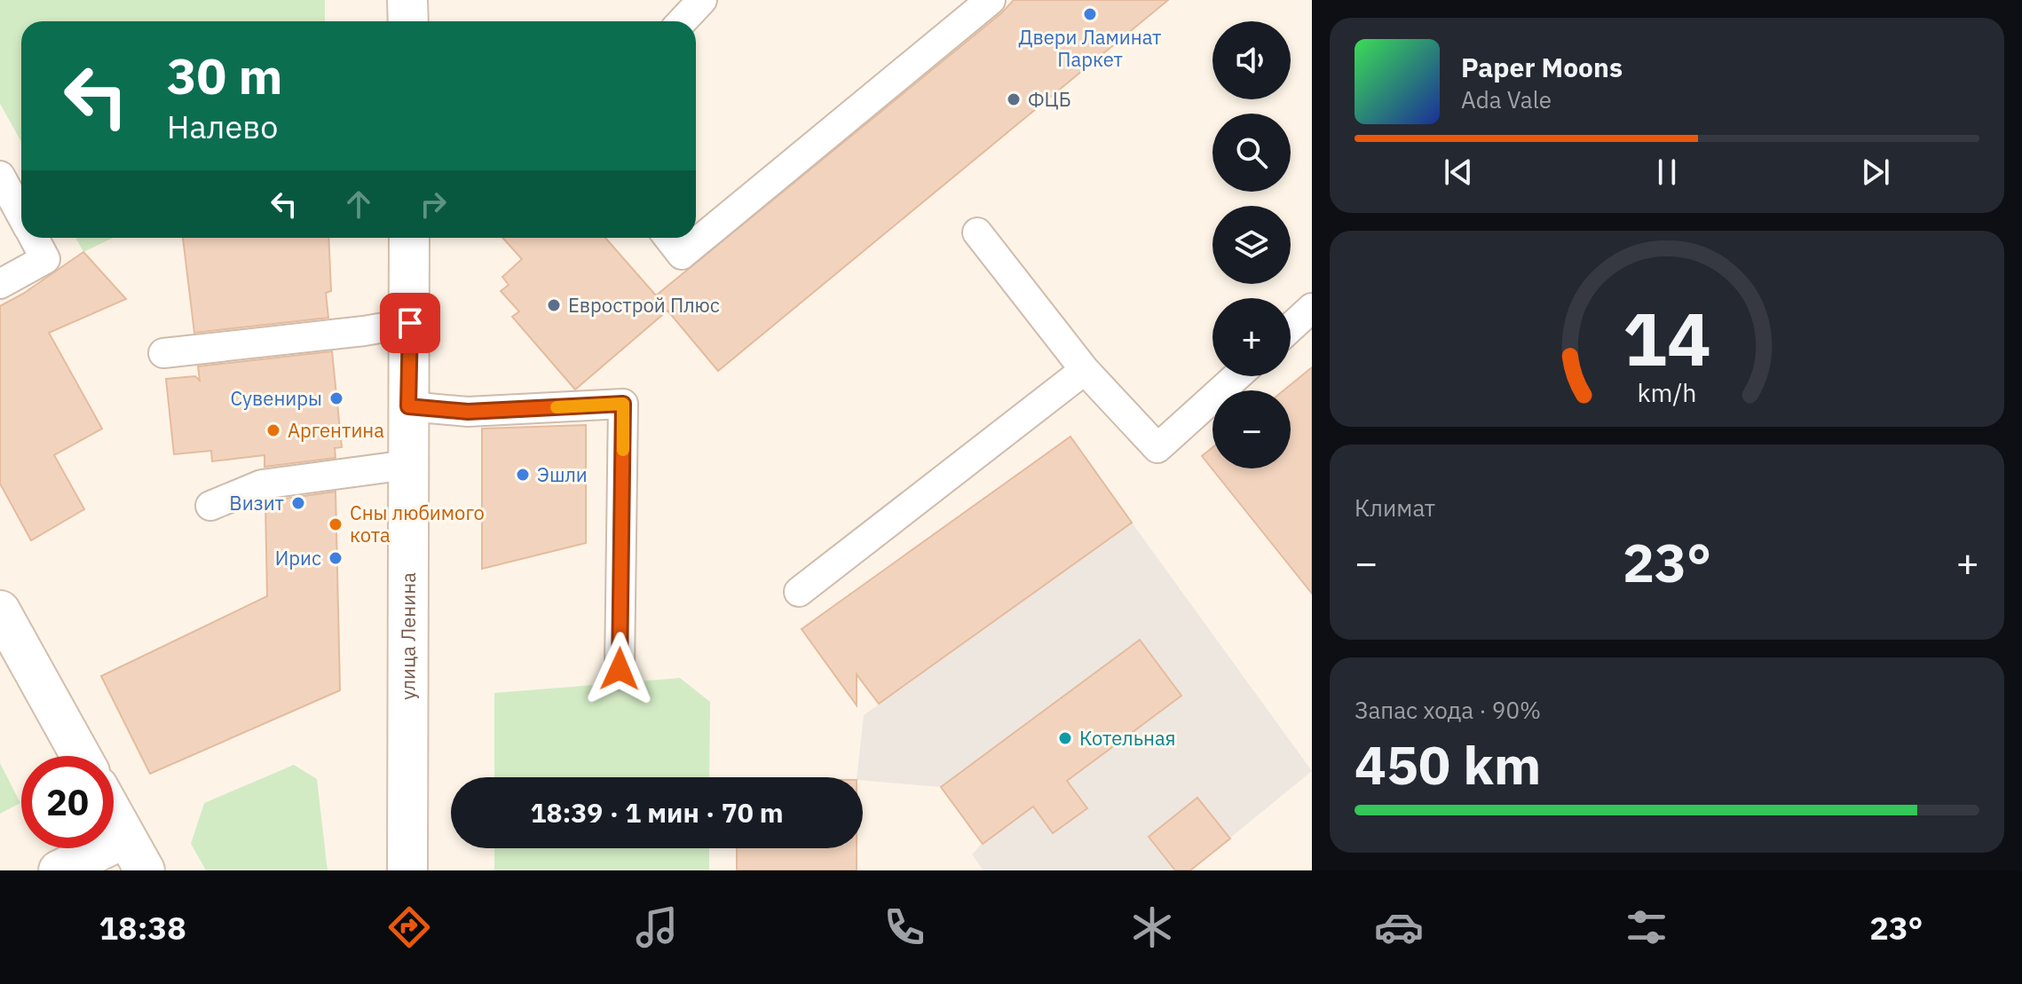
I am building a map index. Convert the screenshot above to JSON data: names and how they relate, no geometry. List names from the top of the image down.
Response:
{
  "streets": {
    "main road": ["улица Ленина"]
  },
  "places": [
    "Двери Ламинат Паркет",
    "ФЦБ",
    "Еврострой Плюс",
    "Сувениры",
    "Аргентина",
    "Эшли",
    "Визит",
    "Сны любимого кота",
    "Ирис",
    "Котельная"
  ],
  "page": {
    "map_buttons": ["+", "−"],
    "turn": ["30 m", "Налево"],
    "song": ["Paper Moons", "Ada Vale"],
    "tile": [
      "Климат",
      ["Запас хода · 90%", "450 km"]
    ],
    "heat": ["−", "23°", "+"],
    "limit": "20",
    "trip": "18:39 · 1 мин · 70 m",
    "tabs": ["18:38", "23°"],
    "gauge": ["14", "km/h"]
  }
}
